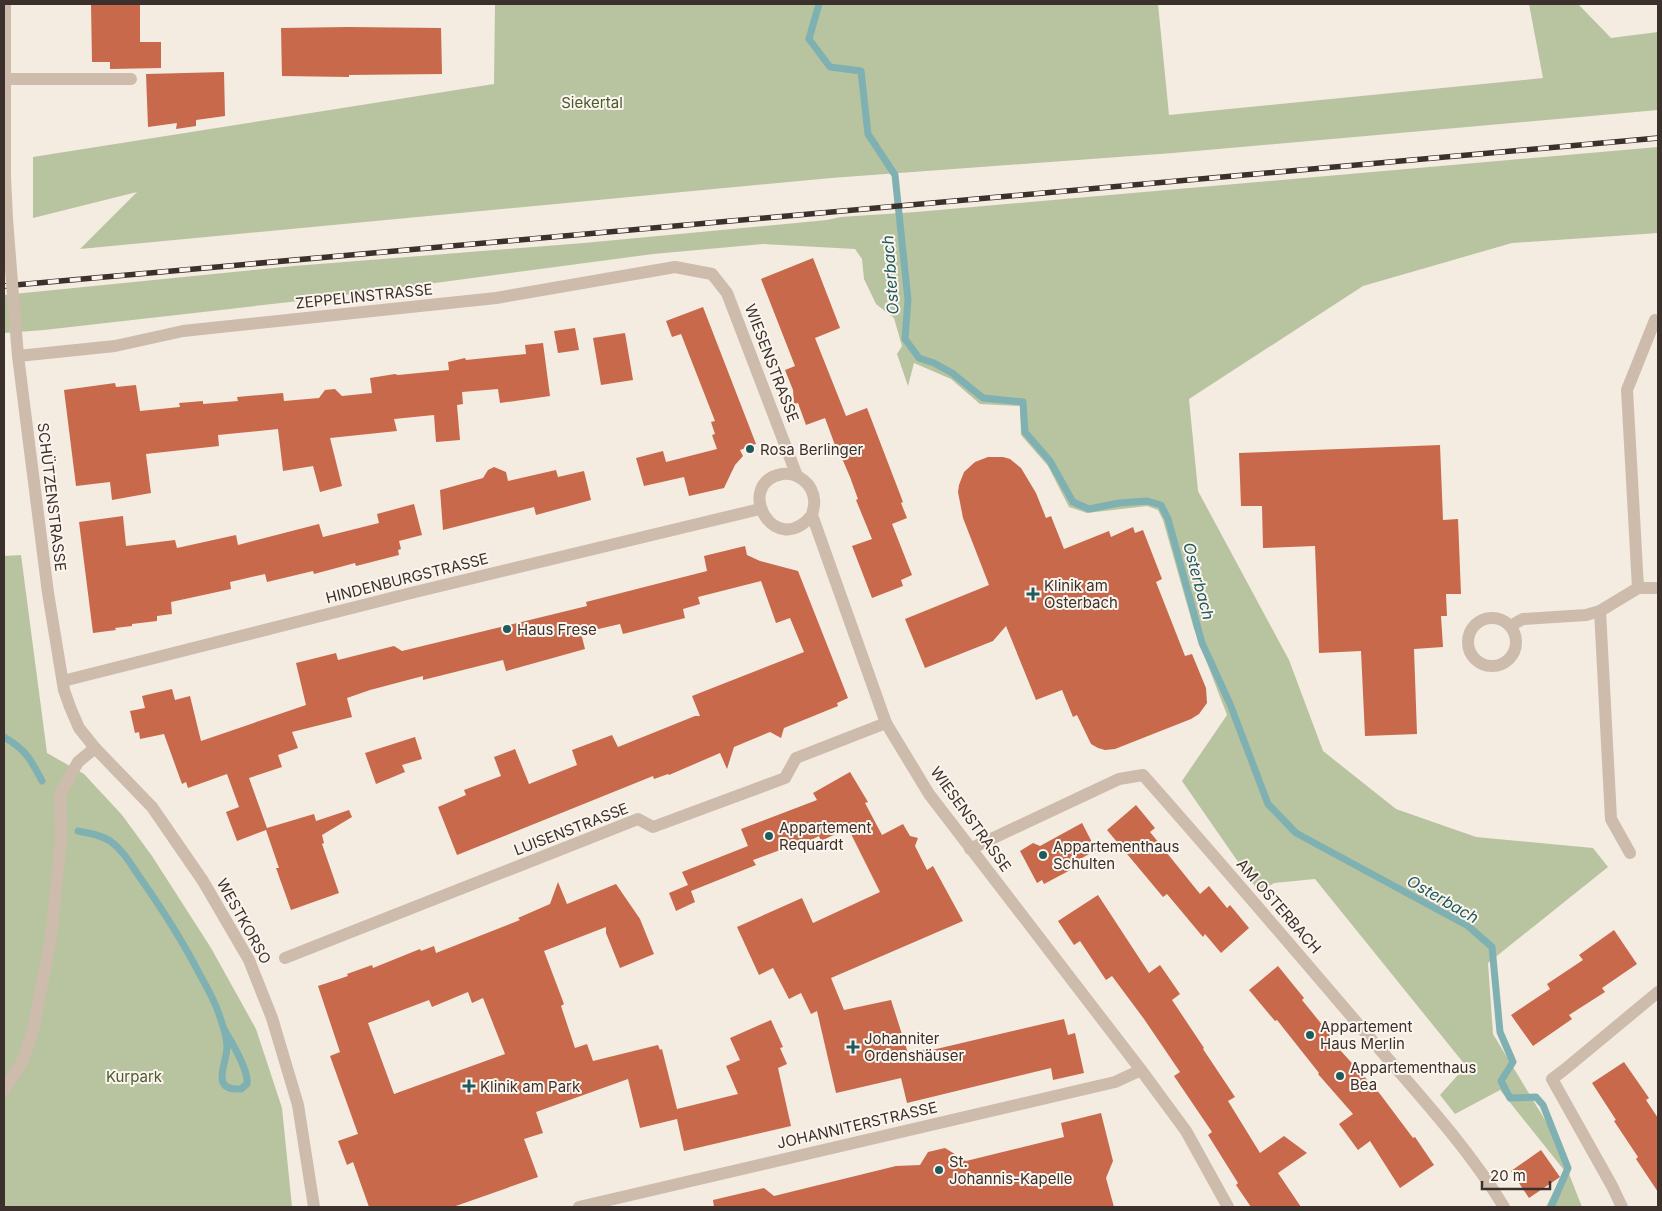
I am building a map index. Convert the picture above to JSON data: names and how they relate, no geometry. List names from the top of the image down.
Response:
{
  "streets": {
    "street": [
      "ZEPPELINSTRASSE",
      "WIESENSTRASSE",
      "SCHÜTZENSTRASSE",
      "HINDENBURGSTRASSE",
      "LUISENSTRASSE",
      "AM OSTERBACH",
      "WESTKORSO",
      "JOHANNITERSTRASSE"
    ]
  },
  "crossings": [
    ["ZEPPELINSTRASSE", "WIESENSTRASSE"],
    ["ZEPPELINSTRASSE", "SCHÜTZENSTRASSE"],
    ["WIESENSTRASSE", "HINDENBURGSTRASSE"],
    ["WIESENSTRASSE", "LUISENSTRASSE"],
    ["WIESENSTRASSE", "AM OSTERBACH"],
    ["WIESENSTRASSE", "JOHANNITERSTRASSE"],
    ["SCHÜTZENSTRASSE", "HINDENBURGSTRASSE"],
    ["SCHÜTZENSTRASSE", "WESTKORSO"],
    ["HINDENBURGSTRASSE", "WESTKORSO"]
  ],
  "water": ["Osterbach"],
  "parks": ["Siekertal", "Kurpark"],
  "places": {
    "other": [
      "Rosa Berlinger",
      "Haus Frese",
      "Appartement Requardt",
      "Appartementhaus Schulten",
      "Appartement Haus Merlin",
      "Appartementhaus Bea",
      "St. Johannis-Kapelle"
    ],
    "health": ["Klinik am Osterbach", "Johanniter Ordenshäuser", "Klinik am Park"]
  },
  "scale_bar": "20 m"
}
